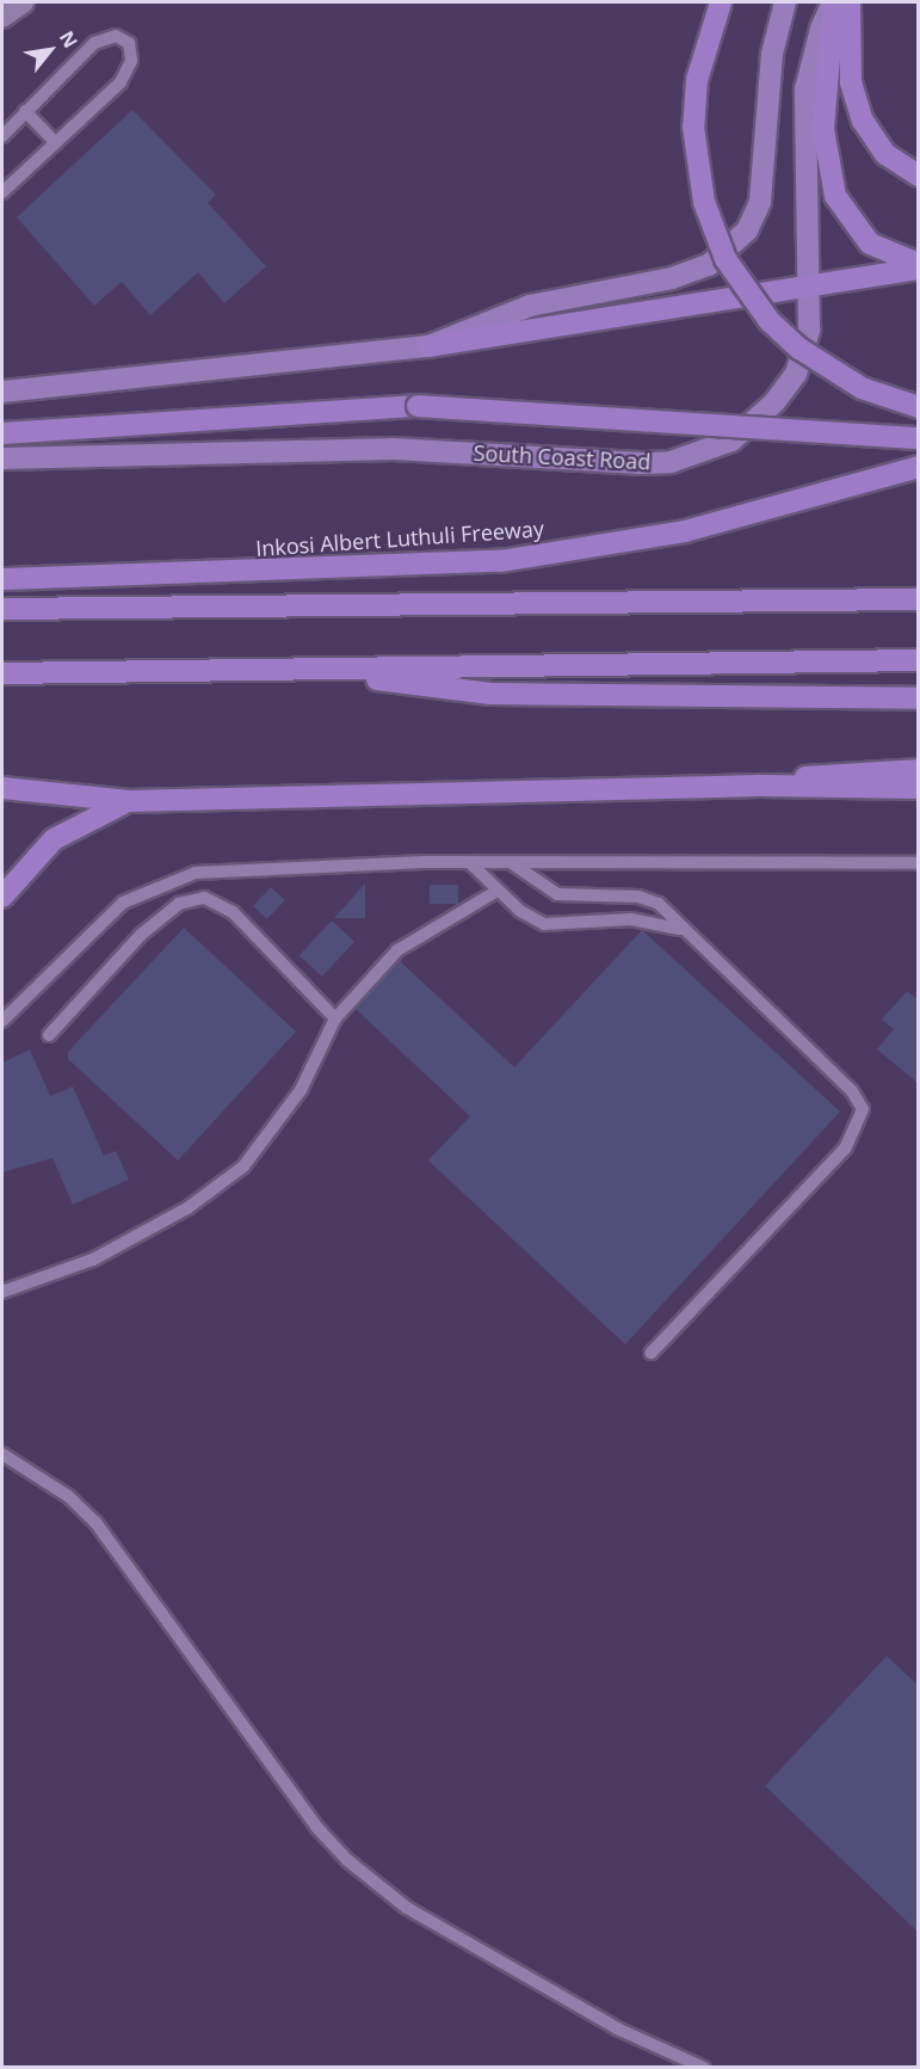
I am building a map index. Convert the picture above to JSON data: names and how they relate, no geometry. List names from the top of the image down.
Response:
{
  "streets": {
    "highway": ["Inkosi Albert Luthuli Freeway"],
    "main road": ["South Coast Road"]
  },
  "north": "top right"
}
